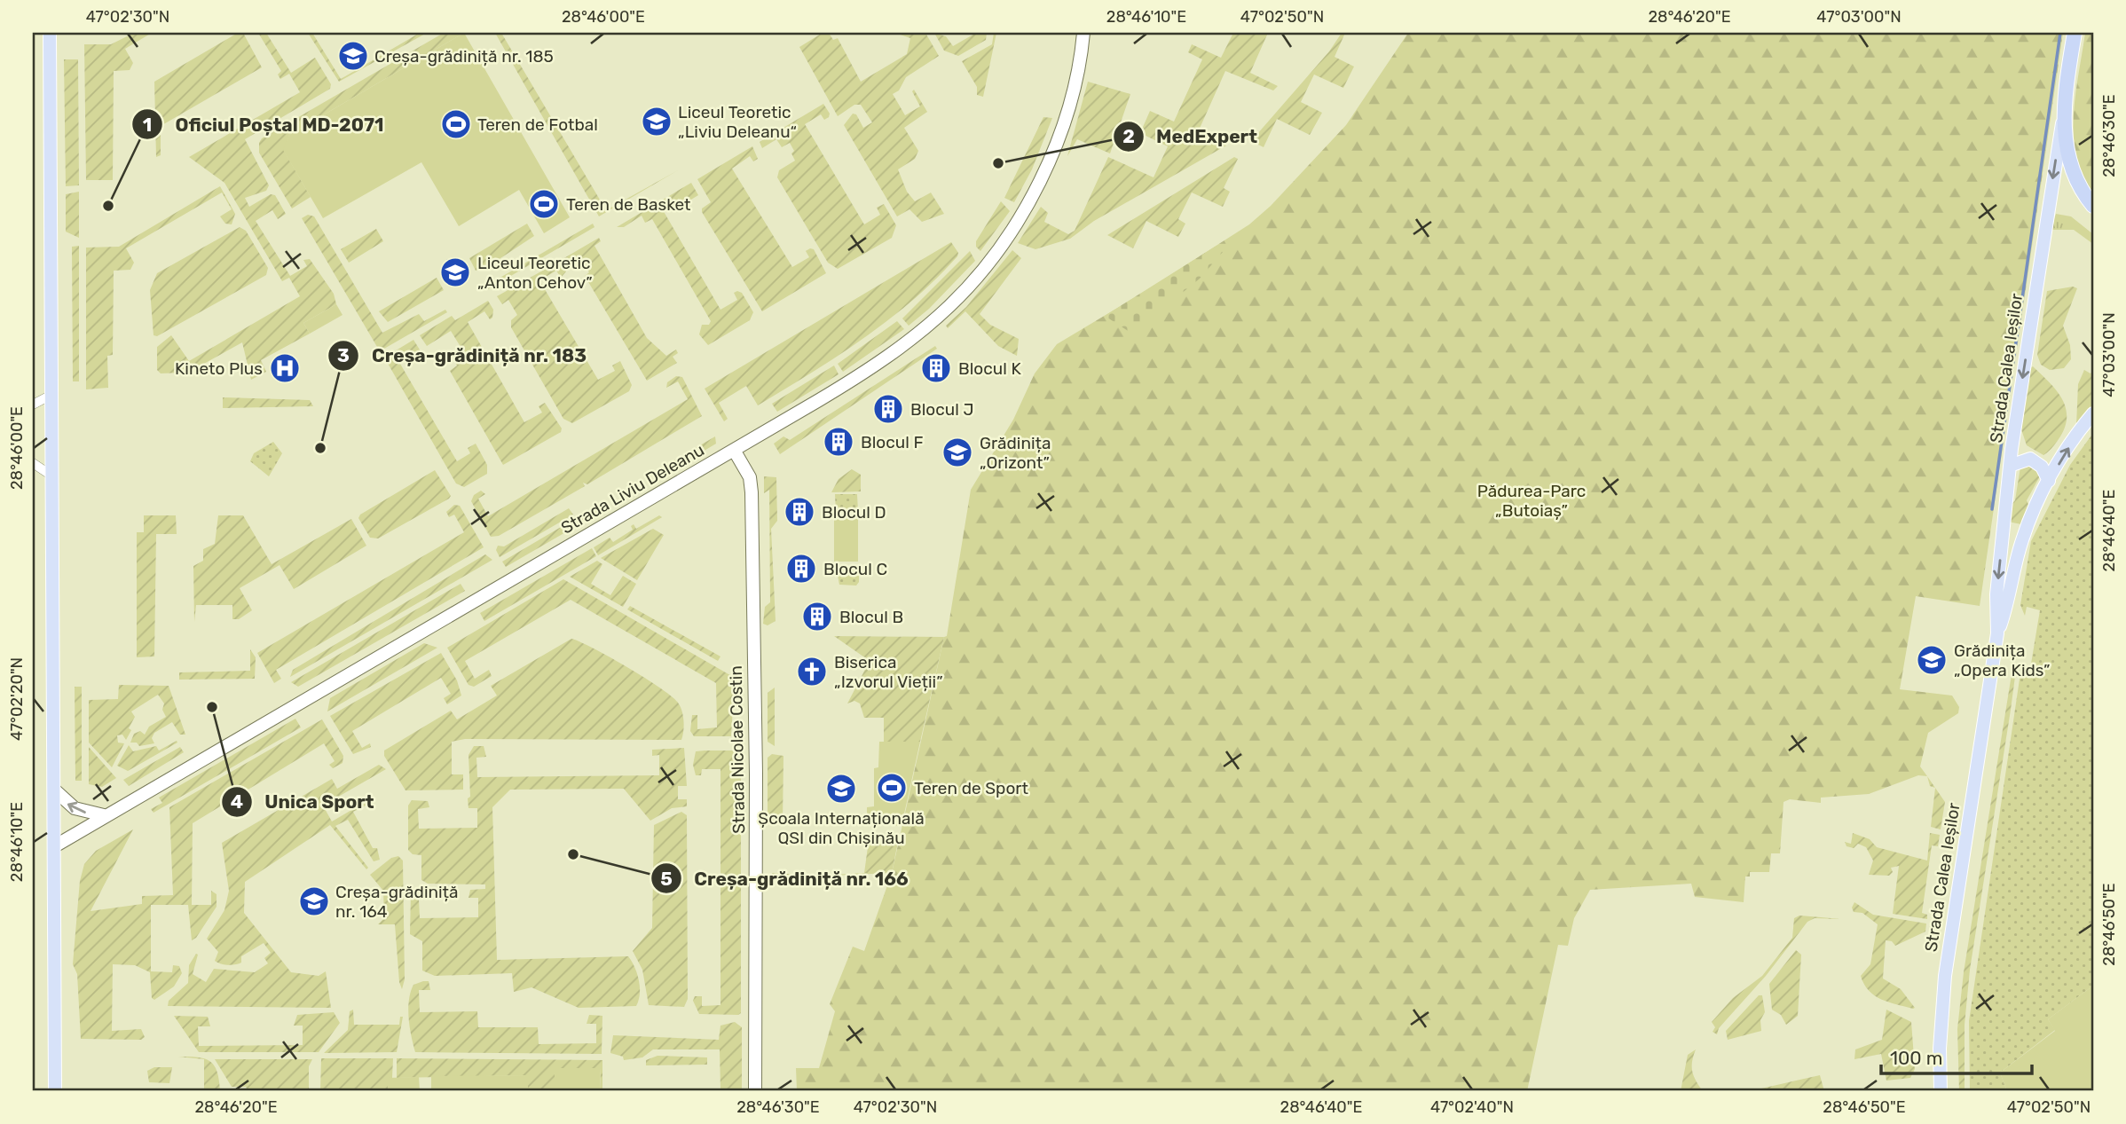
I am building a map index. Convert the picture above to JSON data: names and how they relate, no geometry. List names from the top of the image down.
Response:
{
  "streets": {
    "main road": ["Strada Calea Ieșilor", "Strada Liviu Deleanu", "Strada Nicolae Costin"]
  },
  "crossings": [
    ["Strada Liviu Deleanu", "Strada Nicolae Costin"]
  ],
  "parks": ["Pădurea-Parc „Butoiaș”"],
  "places": {
    "school or university": [
      "Creșa-grădiniță nr. 185",
      "Liceul Teoretic „Liviu Deleanu“",
      "Liceul Teoretic „Anton Cehov”",
      "Grădinița „Orizont”",
      "Grădinița „Opera Kids”",
      "Școala Internațională QSI din Chișinău",
      "Creșa-grădiniță nr. 164"
    ],
    "sports": ["Teren de Fotbal", "Teren de Basket", "Teren de Sport"],
    "other": [
      "MedExpert",
      "Oficiul Poștal MD-2071",
      "Creșa-grădiniță nr. 183",
      "Unica Sport",
      "Creșa-grădiniță nr. 166"
    ],
    "hospital": ["Kineto Plus"],
    "building": [
      "Blocul K",
      "Blocul J",
      "Blocul F",
      "Blocul D",
      "Blocul C",
      "Blocul B"
    ],
    "church": ["Biserica „Izvorul Vieții”"]
  },
  "scale_bar": "100 m",
  "coordinates": [
    "47°02'30\"N",
    "28°46'00\"E",
    "28°46'10\"E",
    "47°02'50\"N",
    "28°46'20\"E",
    "47°03'00\"N",
    "28°46'30\"E",
    "28°46'40\"E",
    "47°02'20\"N",
    "28°46'50\"E",
    "47°02'40\"N"
  ]
}
